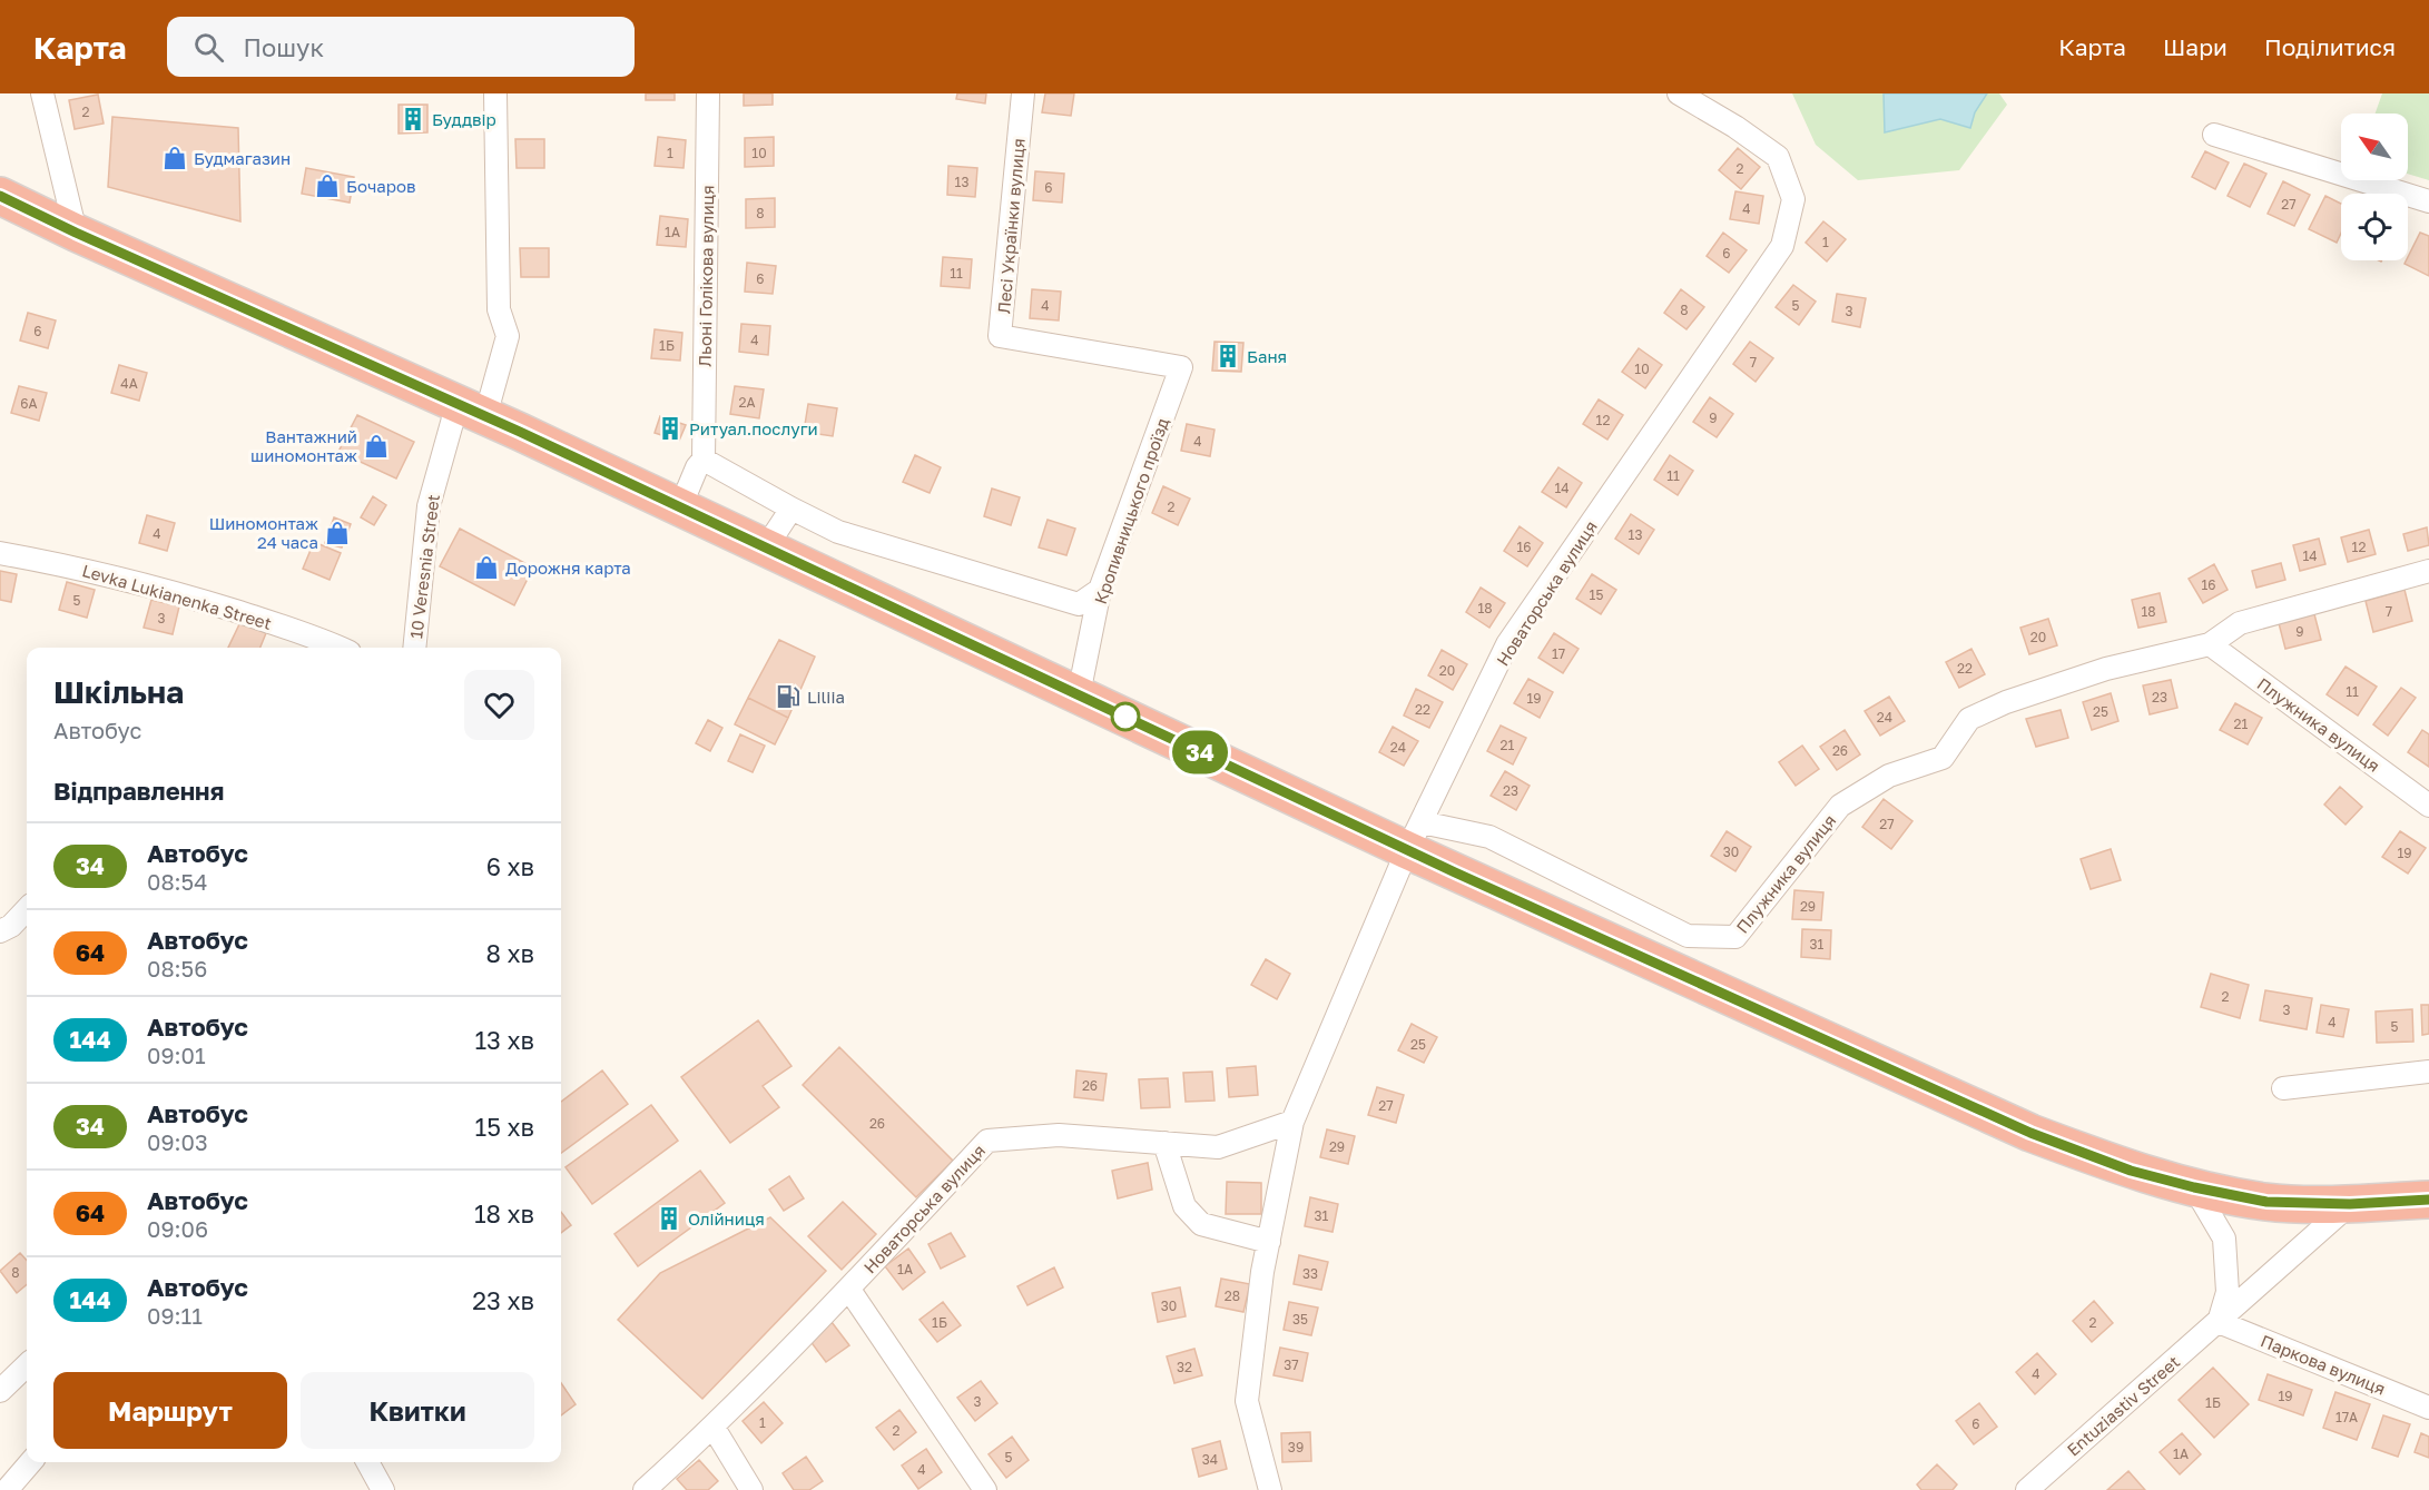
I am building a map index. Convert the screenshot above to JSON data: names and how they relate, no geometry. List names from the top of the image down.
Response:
{
  "streets": {
    "street": [
      "Лесі Українки вулиця",
      "Льоні Голікова вулиця",
      "Кропивницького проїзд",
      "10 Veresnia Street",
      "Новаторська вулиця",
      "Levka Lukianenka Street",
      "Плужника вулиця",
      "Паркова вулиця",
      "Entuziastiv Street"
    ]
  },
  "crossings": [
    ["Лесі Українки вулиця", "Кропивницького проїзд"],
    ["Новаторська вулиця", "Плужника вулиця"],
    ["Паркова вулиця", "Entuziastiv Street"]
  ],
  "places": {
    "building": [
      "Буддвір",
      "Баня",
      "Ритуал.послуги",
      "Олійниця"
    ],
    "shop": [
      "Будмагазин",
      "Бочаров",
      "Вантажний шиномонтаж",
      "Шиномонтаж 24 часа",
      "Дорожня карта"
    ],
    "fuel station": ["Liliia"]
  },
  "lines": ["bus line 34"],
  "house_numbers": [
    "2",
    "1",
    "10",
    "2",
    "13",
    "6",
    "27",
    "4",
    "8",
    "1А",
    "1",
    "6",
    "11",
    "6",
    "4",
    "5",
    "8",
    "3",
    "6",
    "4",
    "1Б",
    "7",
    "10",
    "4А",
    "2А",
    "6А",
    "9",
    "12",
    "4",
    "11",
    "14",
    "2",
    "4",
    "13",
    "16",
    "12",
    "14",
    "16",
    "15",
    "5",
    "18",
    "18",
    "7",
    "3",
    "9",
    "20",
    "17",
    "22",
    "20",
    "11",
    "23",
    "19",
    "22",
    "25",
    "24",
    "21",
    "21",
    "24",
    "26",
    "23",
    "27",
    "30",
    "19",
    "29",
    "31",
    "2",
    "3",
    "4",
    "5",
    "25",
    "26",
    "27",
    "26",
    "29",
    "31",
    "1А",
    "8",
    "33",
    "28",
    "30",
    "35",
    "1Б",
    "2",
    "37",
    "32",
    "4",
    "19",
    "3",
    "1Б",
    "17А",
    "1",
    "6",
    "2",
    "39",
    "1А",
    "5",
    "34",
    "4"
  ],
  "north": "top left",
  "page": {
    "header": "Карта",
    "search": "Пошук",
    "nav": ["Карта", "Шари", "Поділитися"],
    "on_map": "34",
    "heading": [
      ["Шкільна", "Автобус"],
      "Відправлення"
    ],
    "list": [
      {
        "mark": "34",
        "name": "Автобус",
        "note": "08:54",
        "value": "6 хв"
      },
      {
        "mark": "64",
        "name": "Автобус",
        "note": "08:56",
        "value": "8 хв"
      },
      {
        "mark": "144",
        "name": "Автобус",
        "note": "09:01",
        "value": "13 хв"
      },
      {
        "mark": "34",
        "name": "Автобус",
        "note": "09:03",
        "value": "15 хв"
      },
      {
        "mark": "64",
        "name": "Автобус",
        "note": "09:06",
        "value": "18 хв"
      },
      {
        "mark": "144",
        "name": "Автобус",
        "note": "09:11",
        "value": "23 хв"
      }
    ],
    "buttons": ["Маршрут", "Квитки"]
  }
}
